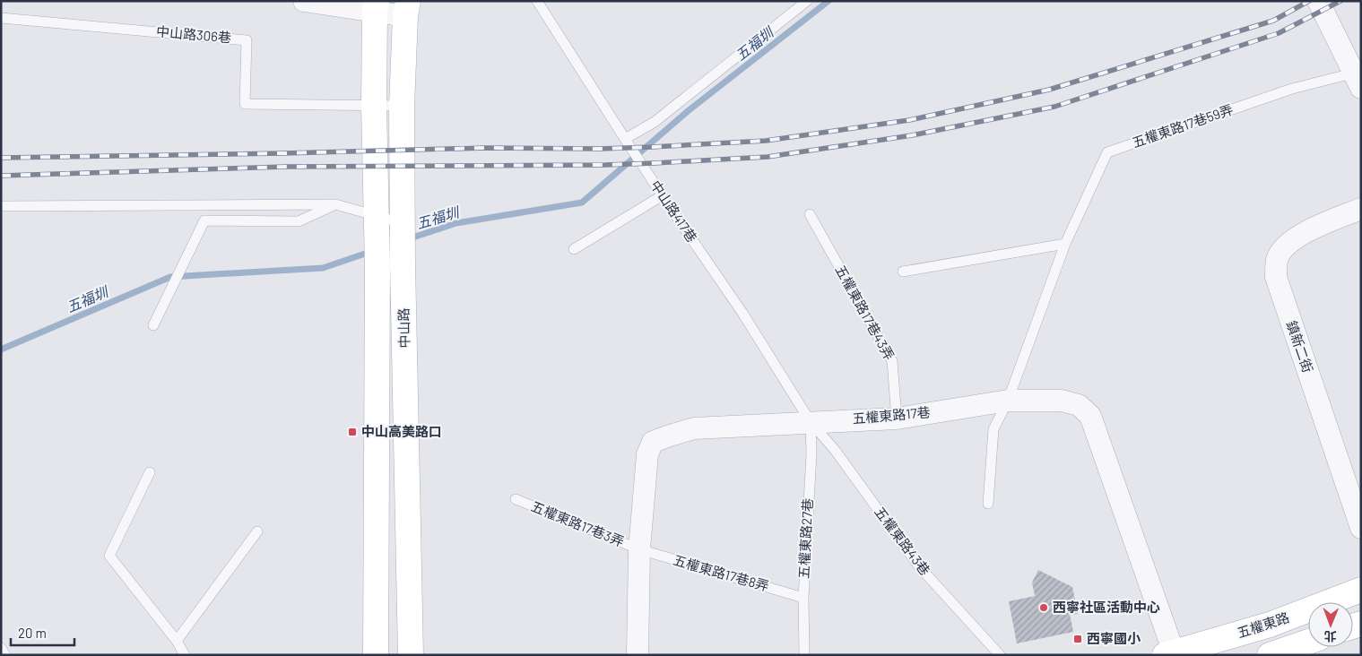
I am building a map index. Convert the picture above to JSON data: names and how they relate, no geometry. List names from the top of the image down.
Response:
{
  "streets": {
    "street": [
      "中山路",
      "鎮新二街",
      "五權東路17巷",
      "五權東路"
    ],
    "lane": [
      "中山路306巷",
      "五權東路17巷59弄",
      "中山路417巷",
      "五權東路17巷43弄",
      "五權東路17巷3弄",
      "五權東路27巷",
      "五權東路43巷",
      "五權東路17巷8弄"
    ]
  },
  "crossings": [
    ["中山路306巷", "中山路"],
    ["五權東路17巷59弄", "五權東路17巷"],
    ["中山路417巷", "五權東路17巷"],
    ["中山路417巷", "五權東路27巷"],
    ["中山路417巷", "五權東路43巷"],
    ["五權東路17巷43弄", "五權東路17巷"],
    ["五權東路17巷", "五權東路17巷3弄"],
    ["五權東路17巷", "五權東路27巷"],
    ["五權東路17巷", "五權東路43巷"],
    ["五權東路17巷", "五權東路17巷8弄"],
    ["五權東路17巷", "五權東路"],
    ["五權東路17巷3弄", "五權東路17巷8弄"],
    ["五權東路27巷", "五權東路43巷"],
    ["五權東路27巷", "五權東路17巷8弄"]
  ],
  "water": ["五福圳"],
  "places": {
    "transit": ["中山高美路口", "西寧國小"],
    "other": ["西寧社區活動中心"]
  },
  "scale_bar": "20 m",
  "north": "bottom"
}
